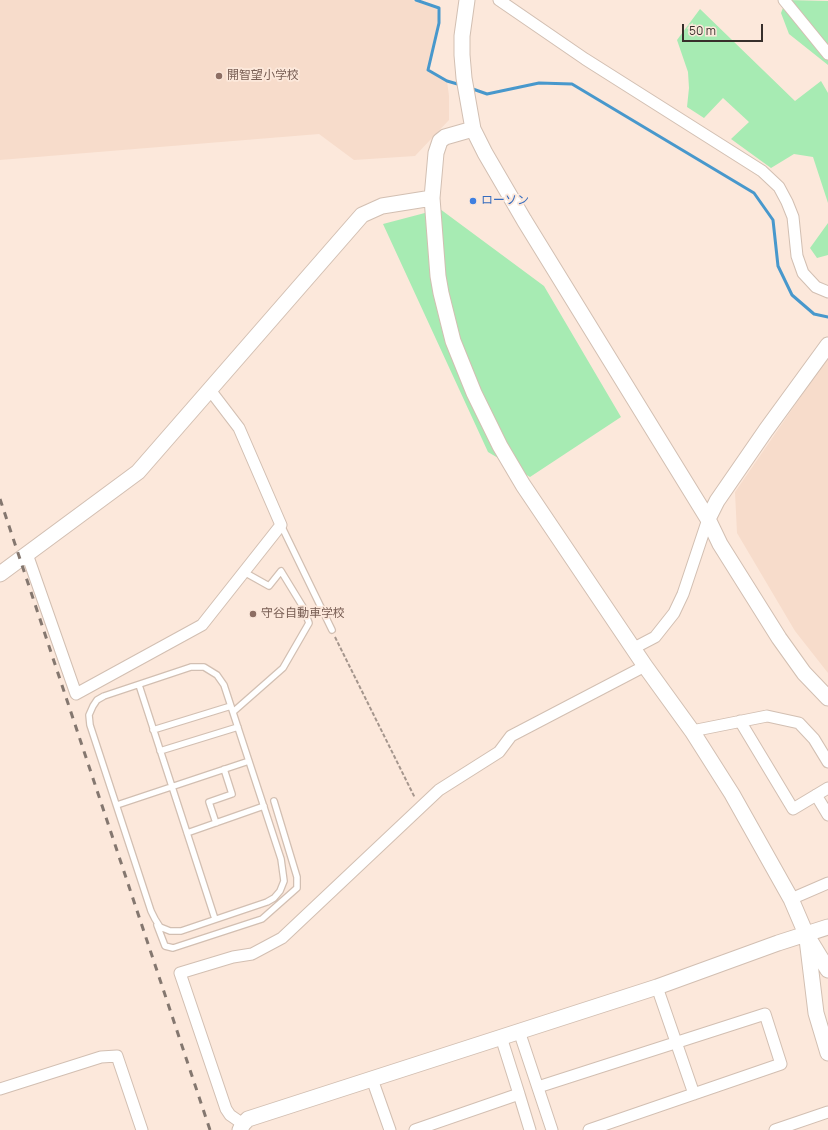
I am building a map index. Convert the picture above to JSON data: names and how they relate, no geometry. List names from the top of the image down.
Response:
{
  "places": ["開智望小学校", "ローソン", "守谷自動車学校"],
  "scale_bar": "50 m"
}
